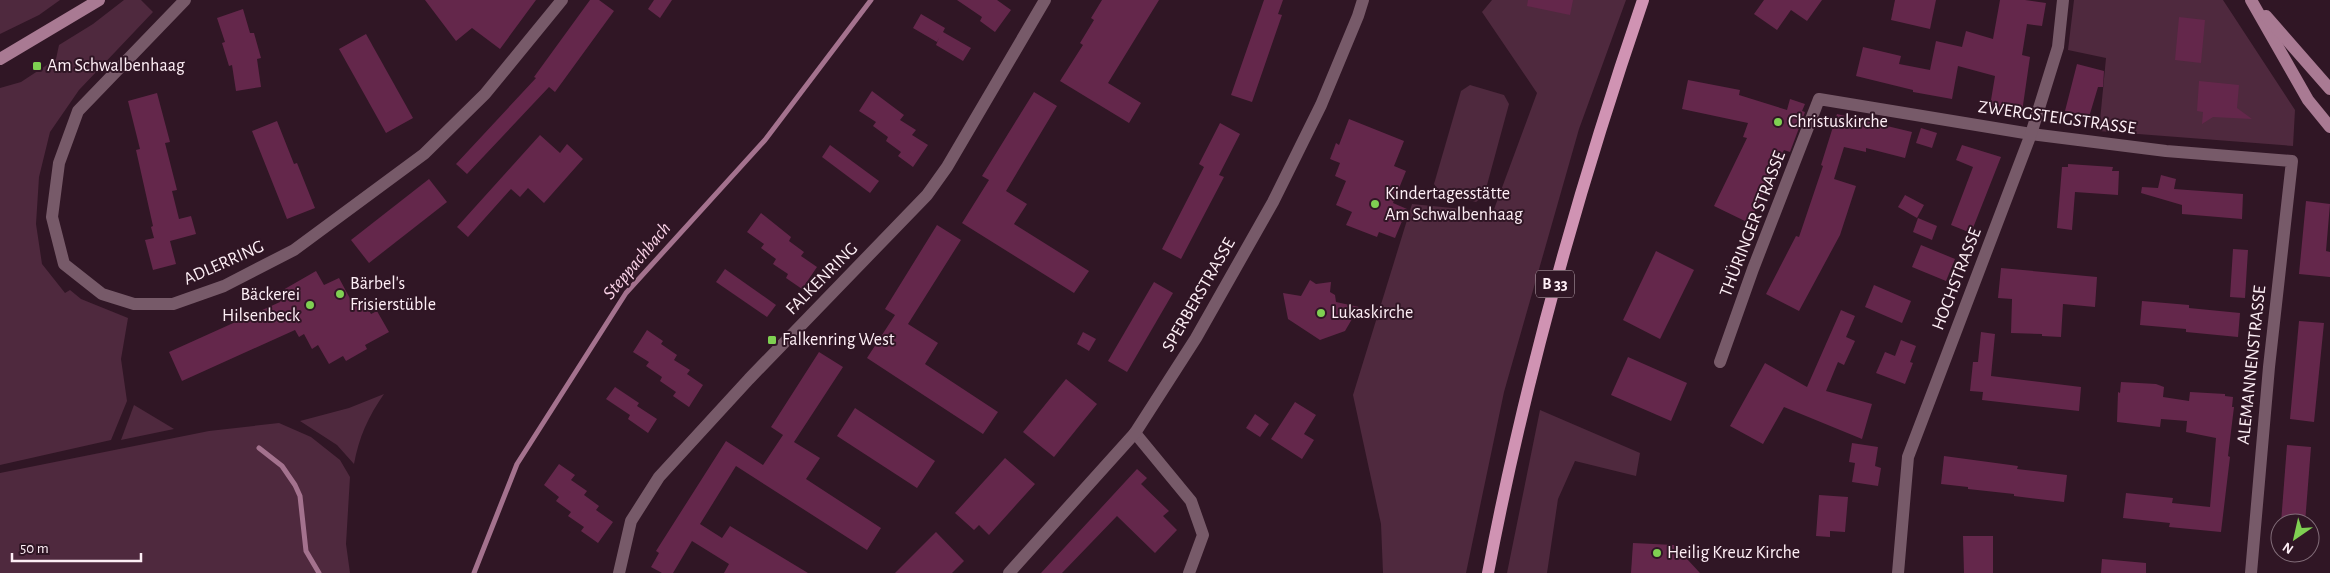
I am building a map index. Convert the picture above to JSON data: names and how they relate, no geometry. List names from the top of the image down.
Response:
{
  "streets": {
    "main road": ["B 33"],
    "street": [
      "ZWERGSTEIGSTRASSE",
      "THÜRINGER STRASSE",
      "ADLERRING",
      "FALKENRING",
      "HOCHSTRASSE",
      "SPERBERSTRASSE",
      "ALEMANNENSTRASSE"
    ]
  },
  "crossings": [
    ["ZWERGSTEIGSTRASSE", "THÜRINGER STRASSE"],
    ["ZWERGSTEIGSTRASSE", "HOCHSTRASSE"],
    ["ZWERGSTEIGSTRASSE", "ALEMANNENSTRASSE"]
  ],
  "water": ["Steppachbach"],
  "places": {
    "transit": ["Am Schwalbenhaag", "Falkenring West"],
    "other": [
      "Christuskirche",
      "Kindertagesstätte Am Schwalbenhaag",
      "Bärbel's Frisierstüble",
      "Bäckerei Hilsenbeck",
      "Lukaskirche",
      "Heilig Kreuz Kirche"
    ]
  },
  "scale_bar": "50 m",
  "north": "bottom left"
}
